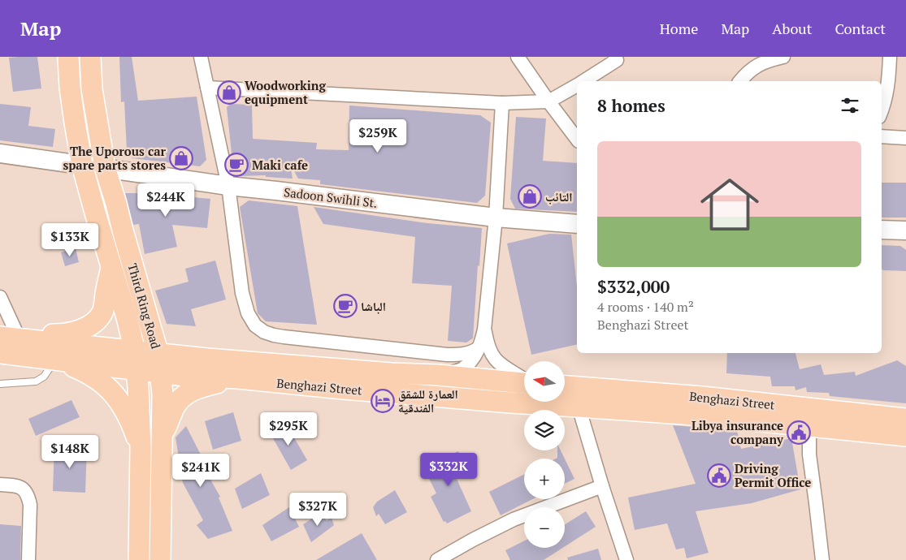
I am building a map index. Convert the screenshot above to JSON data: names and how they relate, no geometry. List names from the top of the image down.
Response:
{
  "streets": {
    "main road": ["Sadoon Swihli St.", "Third Ring Road", "Benghazi Street"]
  },
  "crossings": [
    ["Sadoon Swihli St.", "Third Ring Road"],
    ["Third Ring Road", "Benghazi Street"]
  ],
  "places": {
    "shop": ["Woodworking equipment", "The Uporous car spare parts stores", "التائب"],
    "cafe": ["Maki cafe", "الباشا"],
    "hotel": ["العمارة للشقق الفندقية"],
    "public building": ["Libya insurance company", "Driving Permit Office"]
  },
  "north": "left",
  "page": {
    "header": "Map",
    "nav": [
      "Home",
      "Map",
      "About",
      "Contact"
    ],
    "heading": "8 homes",
    "price": [
      "$259K",
      "$244K",
      "$133K",
      "$295K",
      "$148K",
      "$332K",
      "$241K",
      "$327K"
    ],
    "list": [
      {
        "name": "$332,000",
        "note": "4 rooms · 140 m² · Benghazi Street"
      }
    ],
    "map_buttons": ["+", "−"]
  }
}
